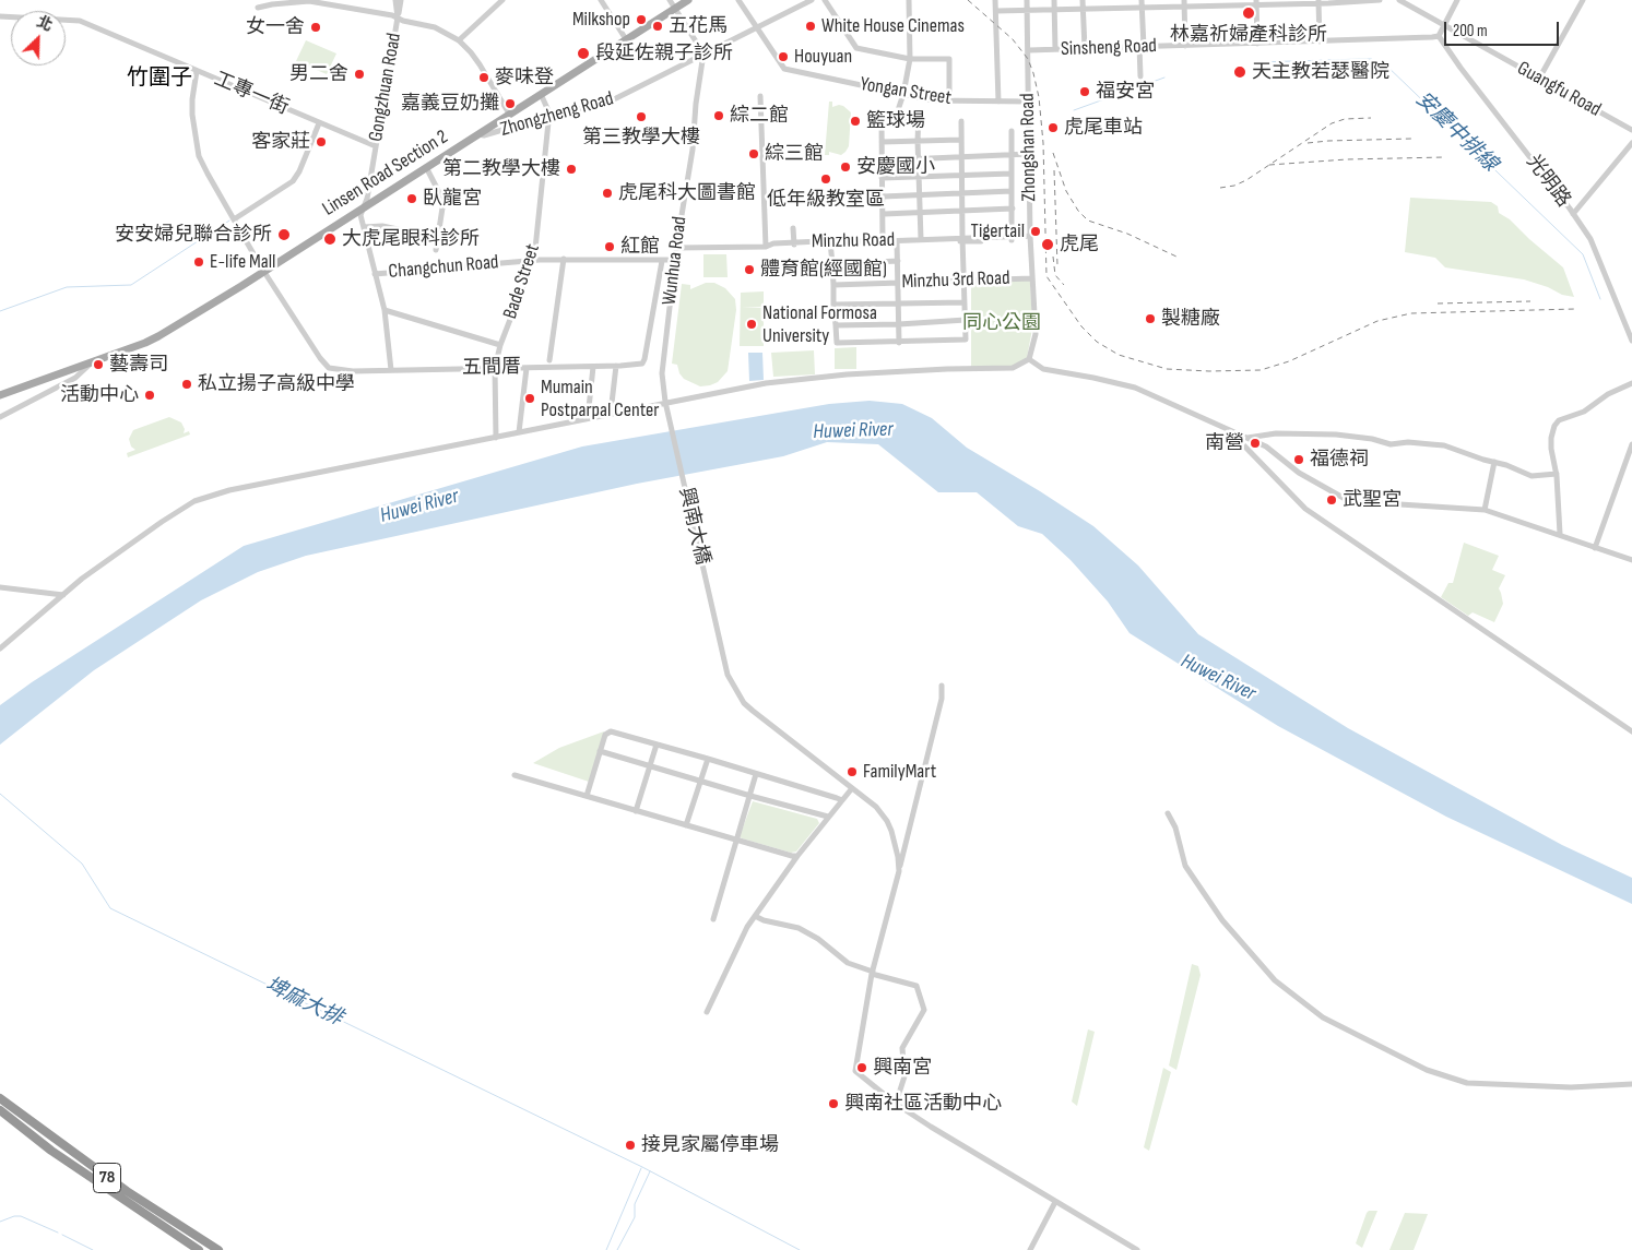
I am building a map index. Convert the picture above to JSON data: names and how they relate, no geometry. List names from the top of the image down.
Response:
{
  "streets": {
    "highway": ["78"],
    "main road": ["Linsen Road Section 2"],
    "street": [
      "Sinsheng Road",
      "Gongzhuan Road",
      "Guangfu Road",
      "Yongan Street",
      "工專一街",
      "Zhongzheng Road",
      "Zhongshan Road",
      "光明路",
      "Minzhu Road",
      "Wunhua Road",
      "Changchun Road",
      "Minzhu 3rd Road",
      "Bade Street",
      "五間厝",
      "興南大橋"
    ]
  },
  "crossings": [
    ["Sinsheng Road", "Zhongshan Road"],
    ["Sinsheng Road", "光明路"],
    ["Gongzhuan Road", "工專一街"],
    ["Gongzhuan Road", "Linsen Road Section 2"],
    ["Gongzhuan Road", "Changchun Road"],
    ["Gongzhuan Road", "五間厝"],
    ["Yongan Street", "Zhongzheng Road"],
    ["Yongan Street", "Zhongshan Road"],
    ["工專一街", "五間厝"],
    ["Zhongzheng Road", "Linsen Road Section 2"],
    ["Zhongzheng Road", "Wunhua Road"],
    ["Zhongzheng Road", "Bade Street"],
    ["Zhongshan Road", "Minzhu Road"],
    ["Zhongshan Road", "Minzhu 3rd Road"],
    ["Linsen Road Section 2", "五間厝"],
    ["Minzhu Road", "Wunhua Road"],
    ["Wunhua Road", "Changchun Road"],
    ["Wunhua Road", "興南大橋"],
    ["Changchun Road", "Bade Street"],
    ["Changchun Road", "五間厝"],
    ["Bade Street", "五間厝"]
  ],
  "districts": ["竹圍子"],
  "water": ["安慶中排線", "Huwei River", "埤麻大排"],
  "parks": ["同心公園"],
  "places": [
    "林嘉祈婦產科診所",
    "Milkshop",
    "五花馬",
    "White House Cinemas",
    "女一舍",
    "段延佐親子診所",
    "Houyuan",
    "天主教若瑟醫院",
    "男二舍",
    "麥味登",
    "福安宮",
    "嘉義豆奶攤",
    "綜二館",
    "第三教學大樓",
    "籃球場",
    "虎尾車站",
    "客家莊",
    "綜三館",
    "安慶國小",
    "第二教學大樓",
    "低年級教室區",
    "虎尾科大圖書館",
    "臥龍宮",
    "Tigertail",
    "安安婦兒聯合診所",
    "大虎尾眼科診所",
    "虎尾",
    "紅館",
    "E-life Mall",
    "體育館(經國館)",
    "製糖廠",
    "National Formosa University",
    "藝壽司",
    "私立揚子高級中學",
    "活動中心",
    "Mumain Postparpal Center",
    "南營",
    "福德祠",
    "武聖宮",
    "FamilyMart",
    "興南宮",
    "興南社區活動中心",
    "接見家屬停車場"
  ],
  "scale_bar": "200 m",
  "north": "top right"
}
